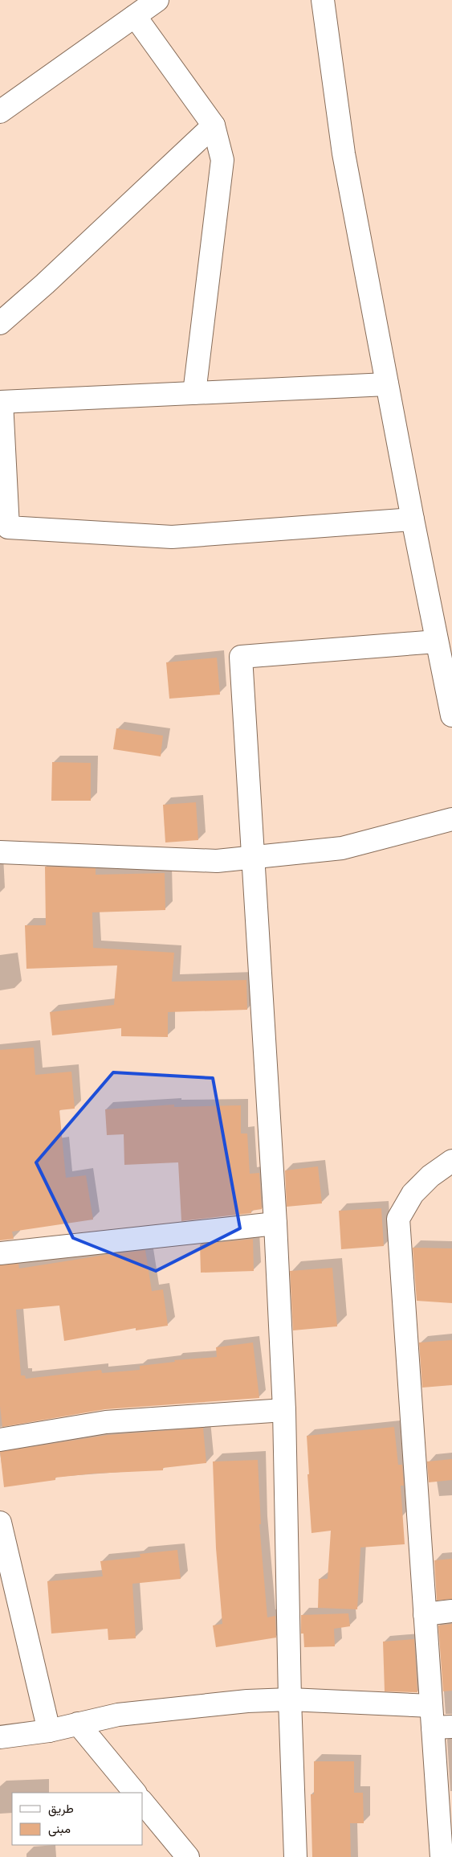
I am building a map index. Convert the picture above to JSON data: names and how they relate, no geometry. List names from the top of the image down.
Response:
{
  "legend": ["طريق", "مبنى"]
}
